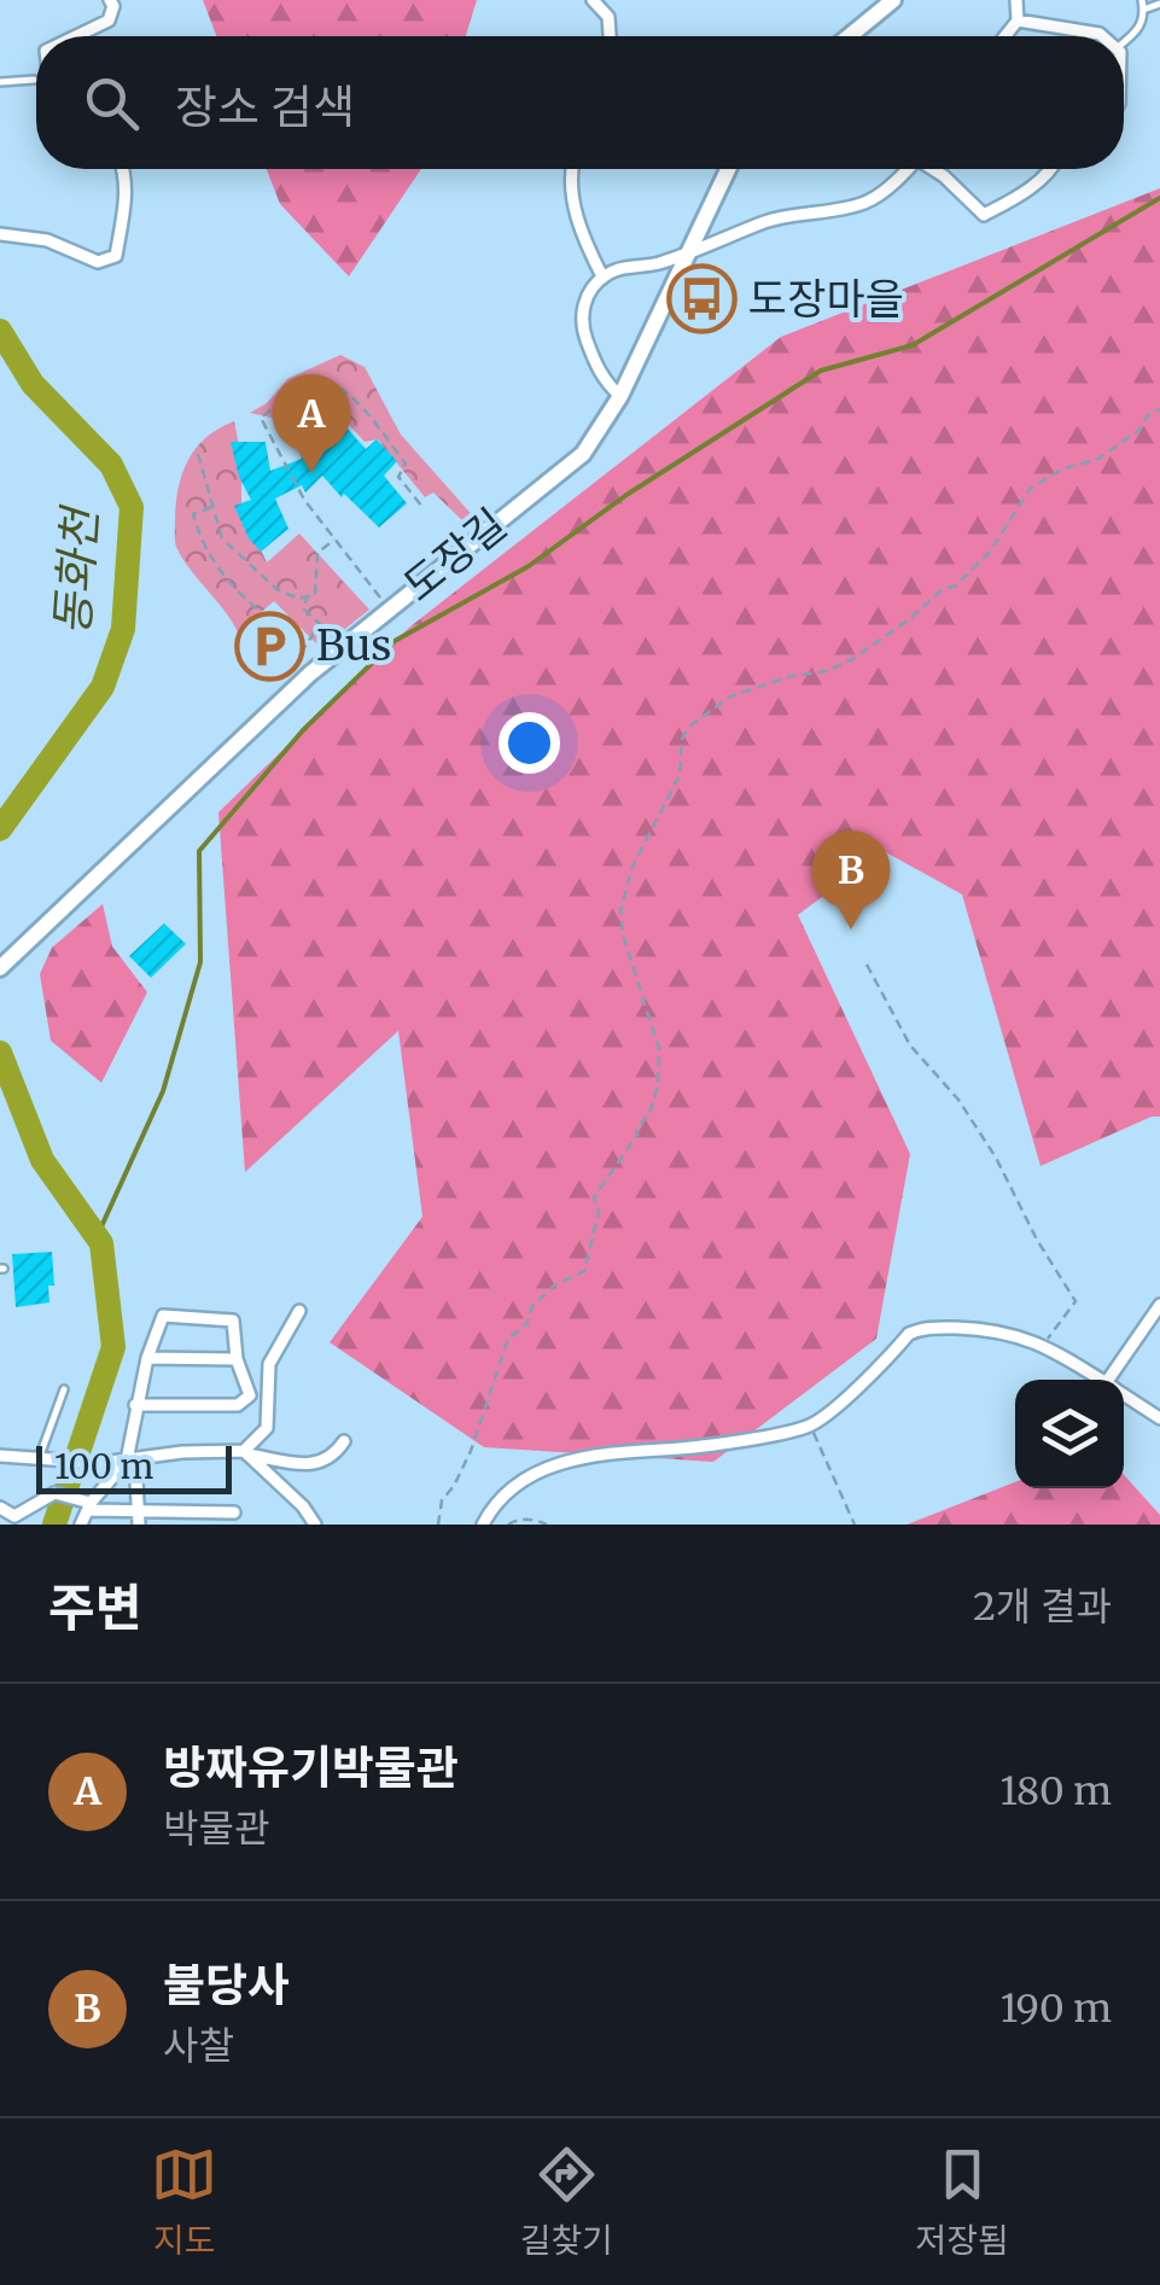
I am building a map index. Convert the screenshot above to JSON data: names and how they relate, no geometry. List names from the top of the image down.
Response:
{
  "streets": {
    "street": ["도장길"]
  },
  "water": ["동화천"],
  "places": {
    "bus stop": ["도장마을"],
    "parking": ["Bus"]
  },
  "scale_bar": "100 m",
  "page": {
    "search": "장소 검색",
    "pins": ["A", "B"],
    "scale": "100 m",
    "heading": ["주변", "2개 결과"],
    "list": [
      {
        "mark": "A",
        "name": "방짜유기박물관",
        "note": "박물관",
        "value": "180 m"
      },
      {
        "mark": "B",
        "name": "불당사",
        "note": "사찰",
        "value": "190 m"
      }
    ],
    "nav": ["지도", "길찾기", "저장됨"]
  }
}
